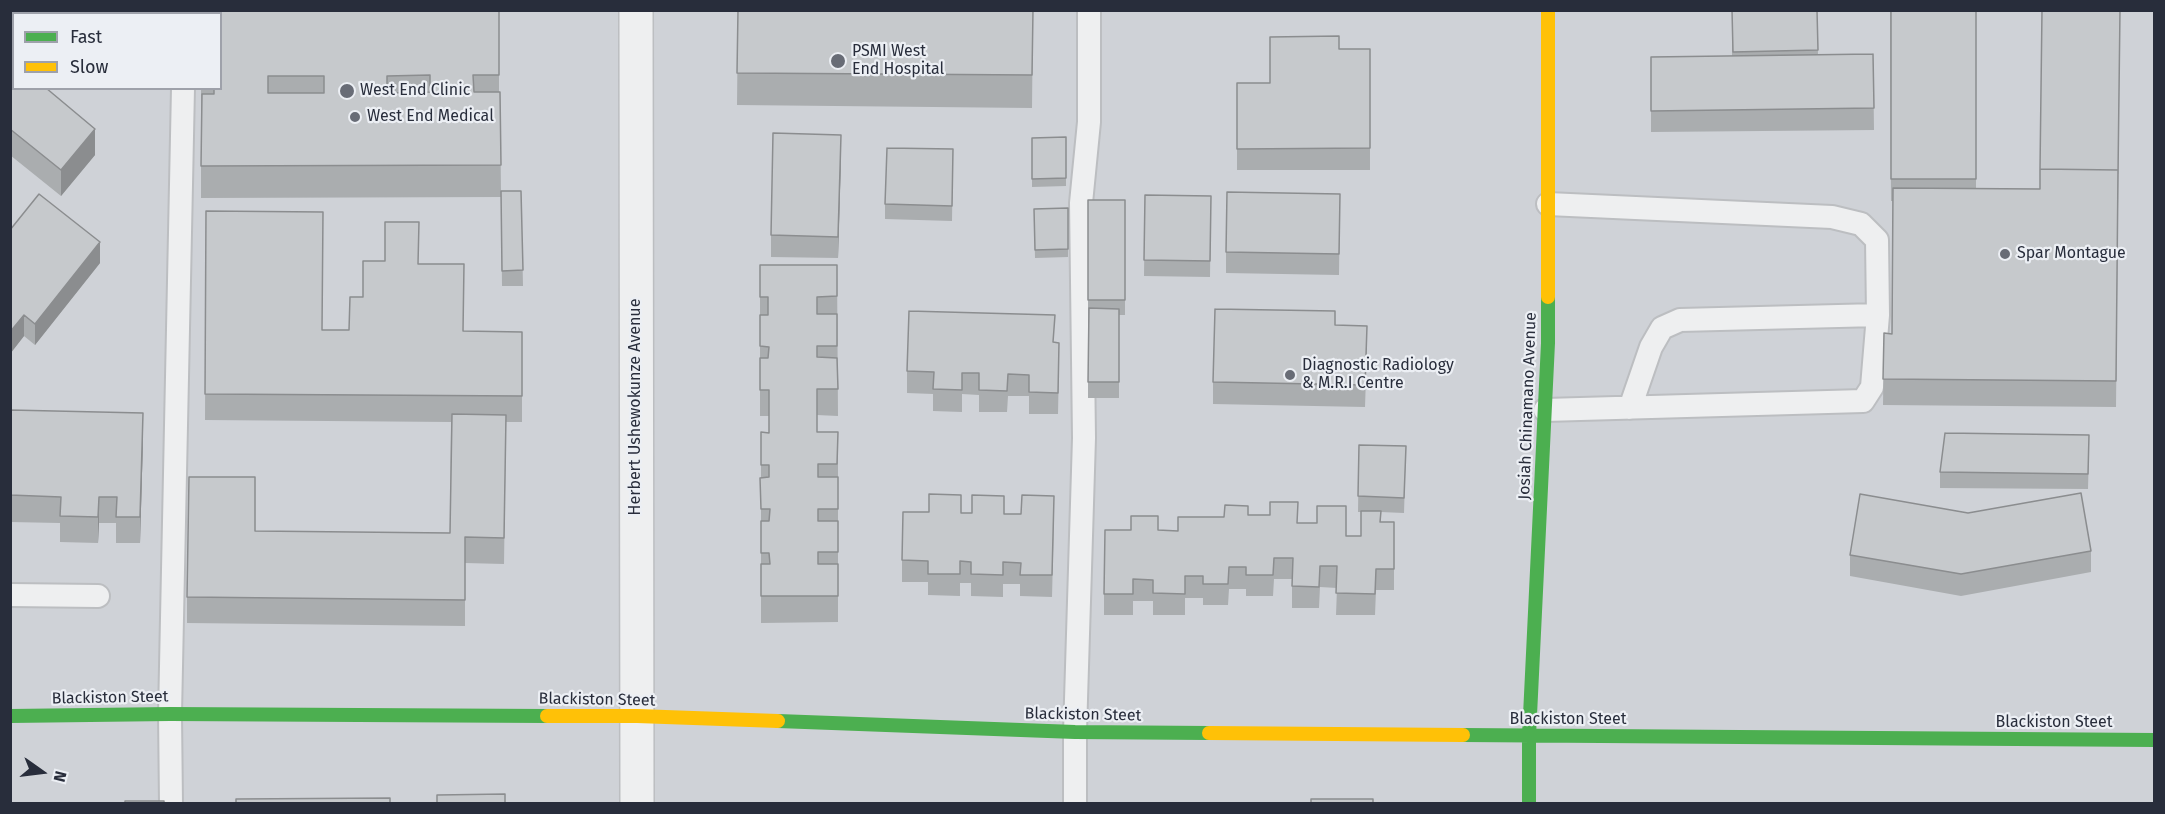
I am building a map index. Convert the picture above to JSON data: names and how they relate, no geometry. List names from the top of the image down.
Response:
{
  "streets": {
    "street": ["Josiah Chinamano Avenue", "Herbert Ushewokunze Avenue", "Blackiston Steet"]
  },
  "crossings": [
    ["Josiah Chinamano Avenue", "Blackiston Steet"],
    ["Herbert Ushewokunze Avenue", "Blackiston Steet"]
  ],
  "places": [
    "PSMI West End Hospital",
    "West End Clinic",
    "West End Medical",
    "Spar Montague",
    "Diagnostic Radiology & M.R.I Centre"
  ],
  "legend": ["Fast", "Slow"],
  "north": "right"
}
